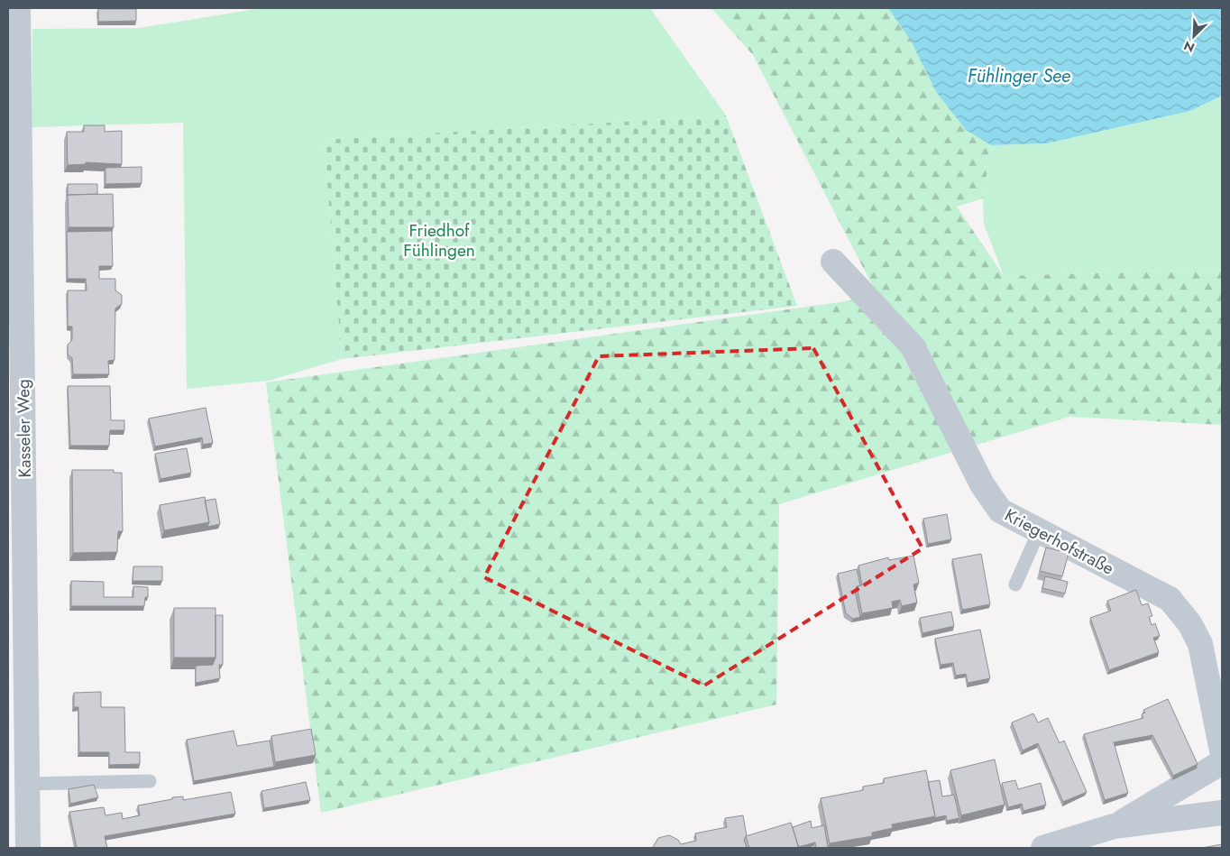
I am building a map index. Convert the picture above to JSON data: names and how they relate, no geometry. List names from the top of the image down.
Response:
{
  "streets": {
    "street": ["Kasseler Weg", "Kriegerhofstraße"]
  },
  "water": ["Fühlinger See"],
  "parks": ["Friedhof Fühlingen"],
  "north": "bottom left"
}
